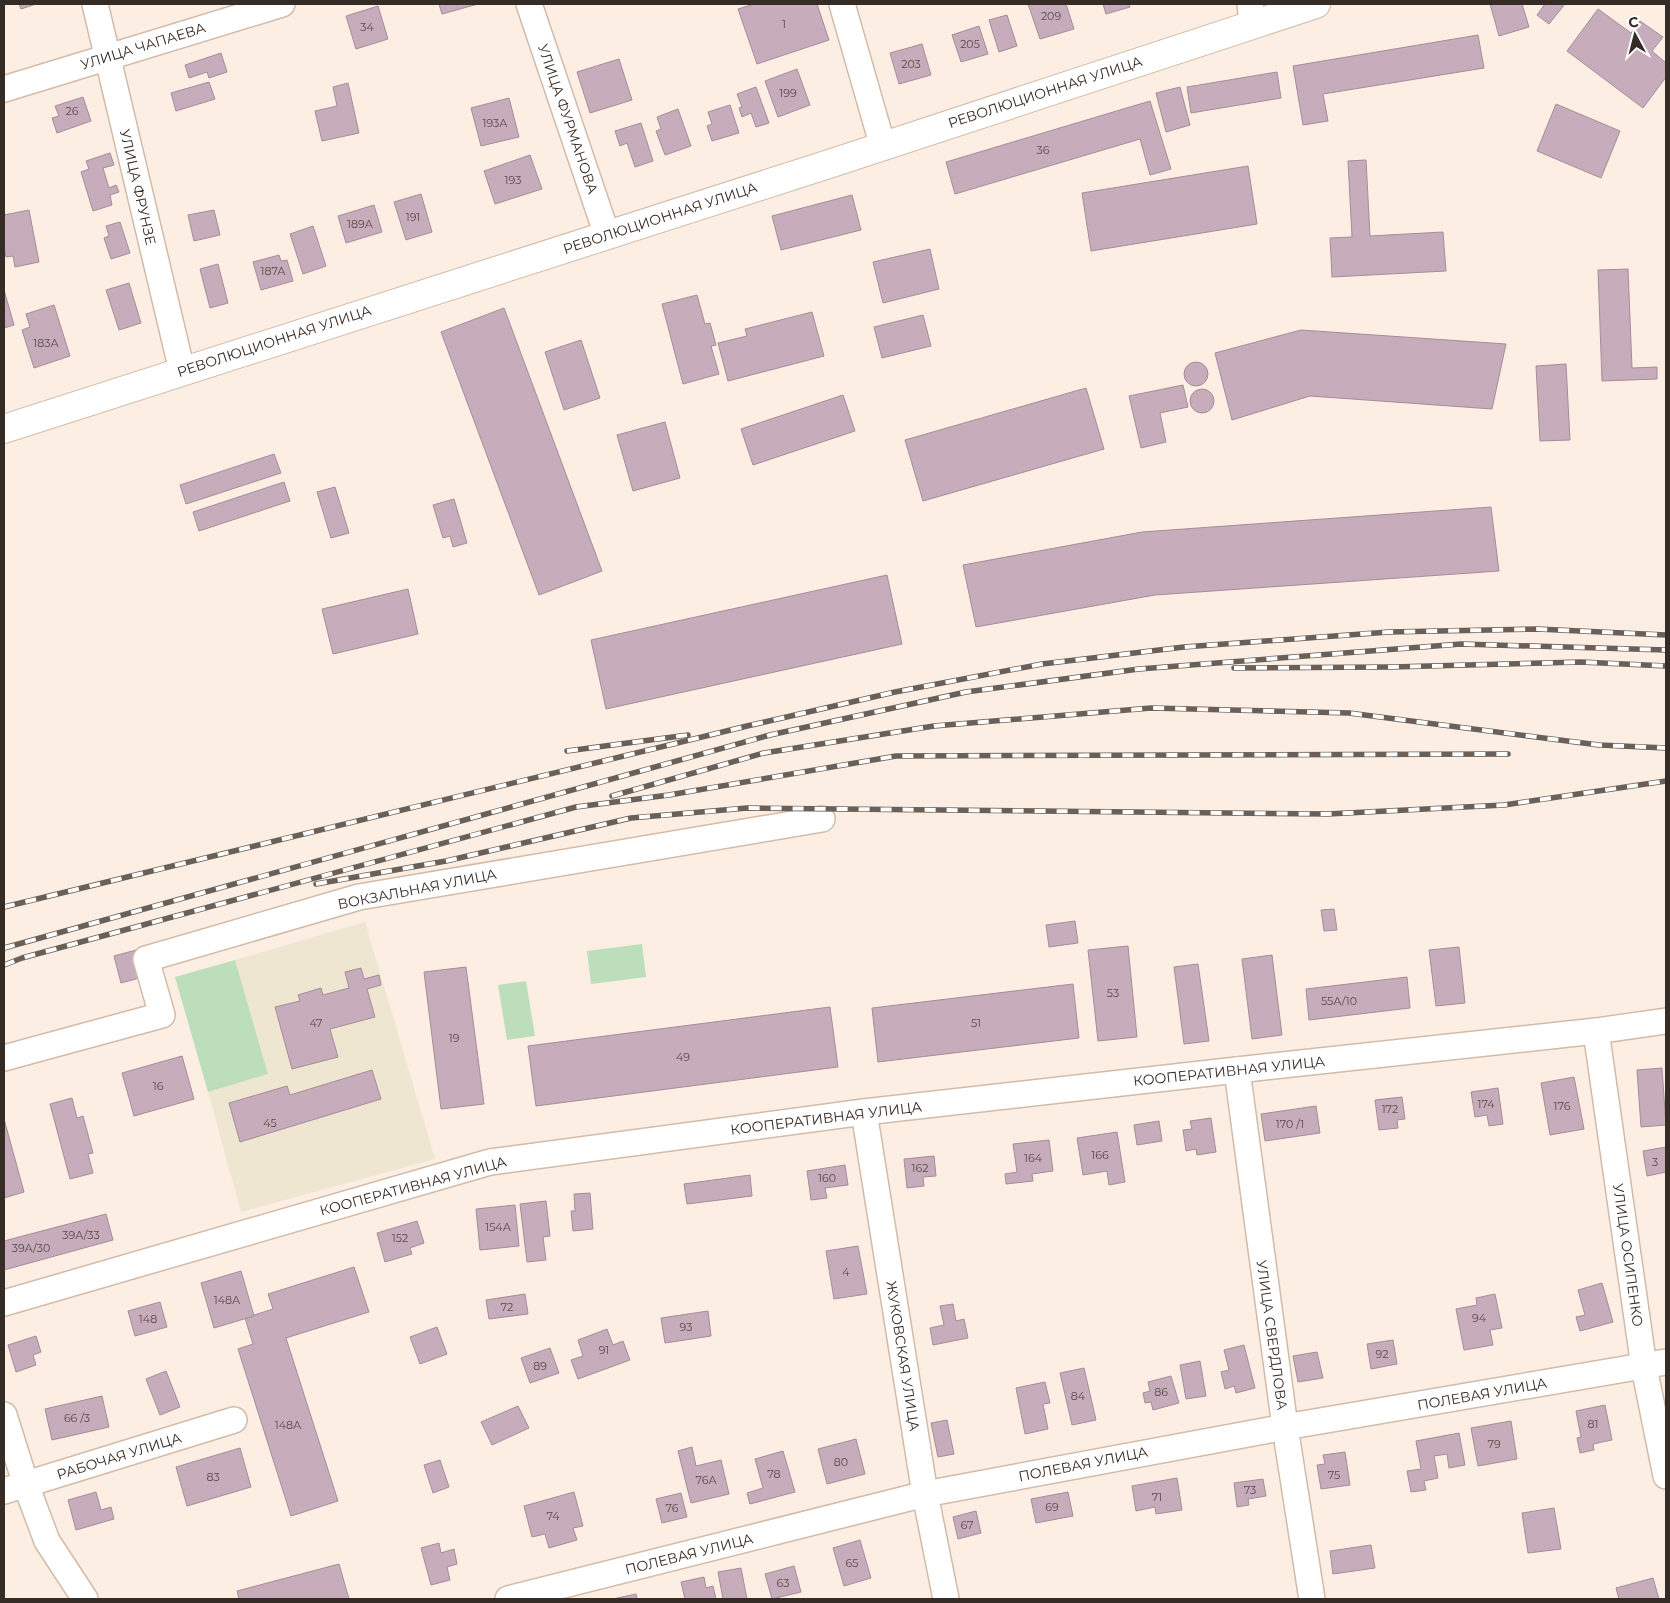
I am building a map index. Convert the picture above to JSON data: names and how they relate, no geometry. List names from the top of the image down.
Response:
{
  "streets": {
    "main road": ["РЕВОЛЮЦИОННАЯ УЛИЦА"],
    "street": [
      "УЛИЦА ЧАПАЕВА",
      "УЛИЦА ФУРМАНОВА",
      "УЛИЦА ФРУНЗЕ",
      "ВОКЗАЛЬНАЯ УЛИЦА",
      "КООПЕРАТИВНАЯ УЛИЦА",
      "УЛИЦА ОСИПЕНКО",
      "УЛИЦА СВЕРДЛОВА",
      "ЖУКОВСКАЯ УЛИЦА",
      "ПОЛЕВАЯ УЛИЦА",
      "РАБОЧАЯ УЛИЦА"
    ]
  },
  "crossings": [
    ["УЛИЦА ЧАПАЕВА", "УЛИЦА ФРУНЗЕ"],
    ["РЕВОЛЮЦИОННАЯ УЛИЦА", "УЛИЦА ФУРМАНОВА"],
    ["РЕВОЛЮЦИОННАЯ УЛИЦА", "УЛИЦА ФРУНЗЕ"],
    ["КООПЕРАТИВНАЯ УЛИЦА", "УЛИЦА ОСИПЕНКО"],
    ["КООПЕРАТИВНАЯ УЛИЦА", "УЛИЦА СВЕРДЛОВА"],
    ["КООПЕРАТИВНАЯ УЛИЦА", "ЖУКОВСКАЯ УЛИЦА"],
    ["УЛИЦА ОСИПЕНКО", "ПОЛЕВАЯ УЛИЦА"],
    ["УЛИЦА СВЕРДЛОВА", "ПОЛЕВАЯ УЛИЦА"],
    ["ЖУКОВСКАЯ УЛИЦА", "ПОЛЕВАЯ УЛИЦА"]
  ],
  "house_numbers": [
    "209",
    "1",
    "34",
    "205",
    "203",
    "199",
    "26",
    "193А",
    "36",
    "193",
    "191",
    "189А",
    "187А",
    "183А",
    "53",
    "55А/10",
    "47",
    "51",
    "19",
    "49",
    "16",
    "174",
    "176",
    "172",
    "45",
    "170 /1",
    "166",
    "164",
    "3",
    "162",
    "160",
    "154А",
    "39А/33",
    "152",
    "39А/30",
    "4",
    "148А",
    "72",
    "94",
    "148",
    "93",
    "91",
    "92",
    "89",
    "86",
    "84",
    "66 /3",
    "81",
    "148А",
    "79",
    "80",
    "78",
    "75",
    "83",
    "76А",
    "73",
    "71",
    "69",
    "76",
    "74",
    "67",
    "65",
    "63"
  ],
  "north": "top"
}
